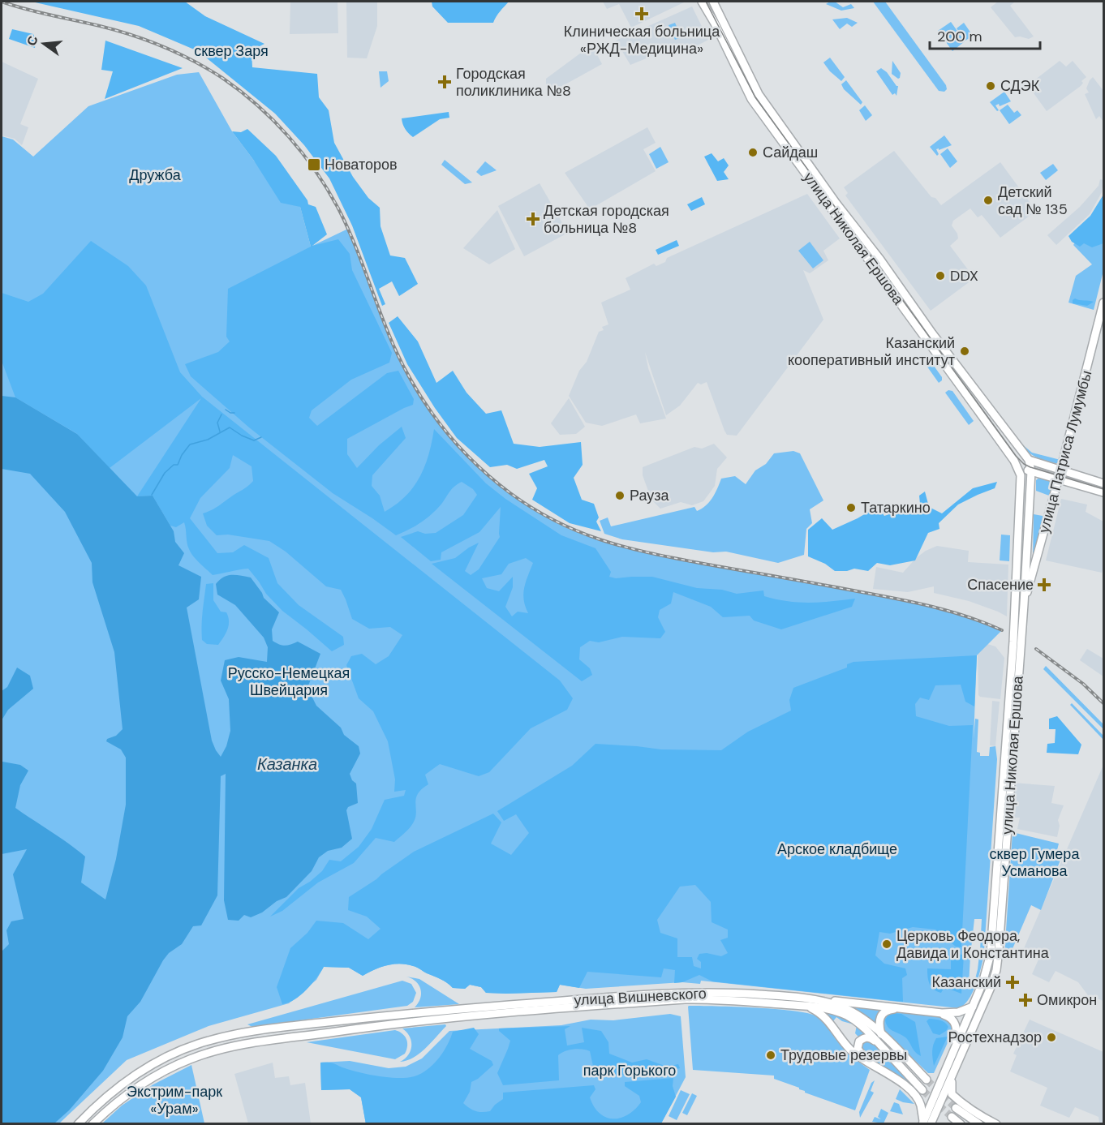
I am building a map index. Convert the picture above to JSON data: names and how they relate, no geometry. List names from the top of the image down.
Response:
{
  "streets": {
    "main road": ["улица Николая Ершова", "улица Патриса Лумумбы", "улица Вишневского"]
  },
  "crossings": [
    ["улица Николая Ершова", "улица Патриса Лумумбы"]
  ],
  "water": ["Казанка"],
  "parks": [
    "сквер Заря",
    "Дружба",
    "Русско-Немецкая Швейцария",
    "Арское кладбище",
    "сквер Гумера Усманова",
    "парк Горького",
    "Экстрим-парк «Урам»"
  ],
  "places": {
    "health": [
      "Клиническая больница «РЖД-Медицина»",
      "Городская поликлиника №8",
      "Детская городская больница №8",
      "Спасение",
      "Казанский",
      "Омикрон"
    ],
    "other": [
      "СДЭК",
      "Сайдаш",
      "Детский сад № 135",
      "DDX",
      "Казанский кооперативный институт",
      "Рауза",
      "Татаркино",
      "Церковь Феодора, Давида и Константина",
      "Ростехнадзор",
      "Трудовые резервы"
    ],
    "transit": ["Новаторов"]
  },
  "scale_bar": "200 m",
  "north": "left"
}
